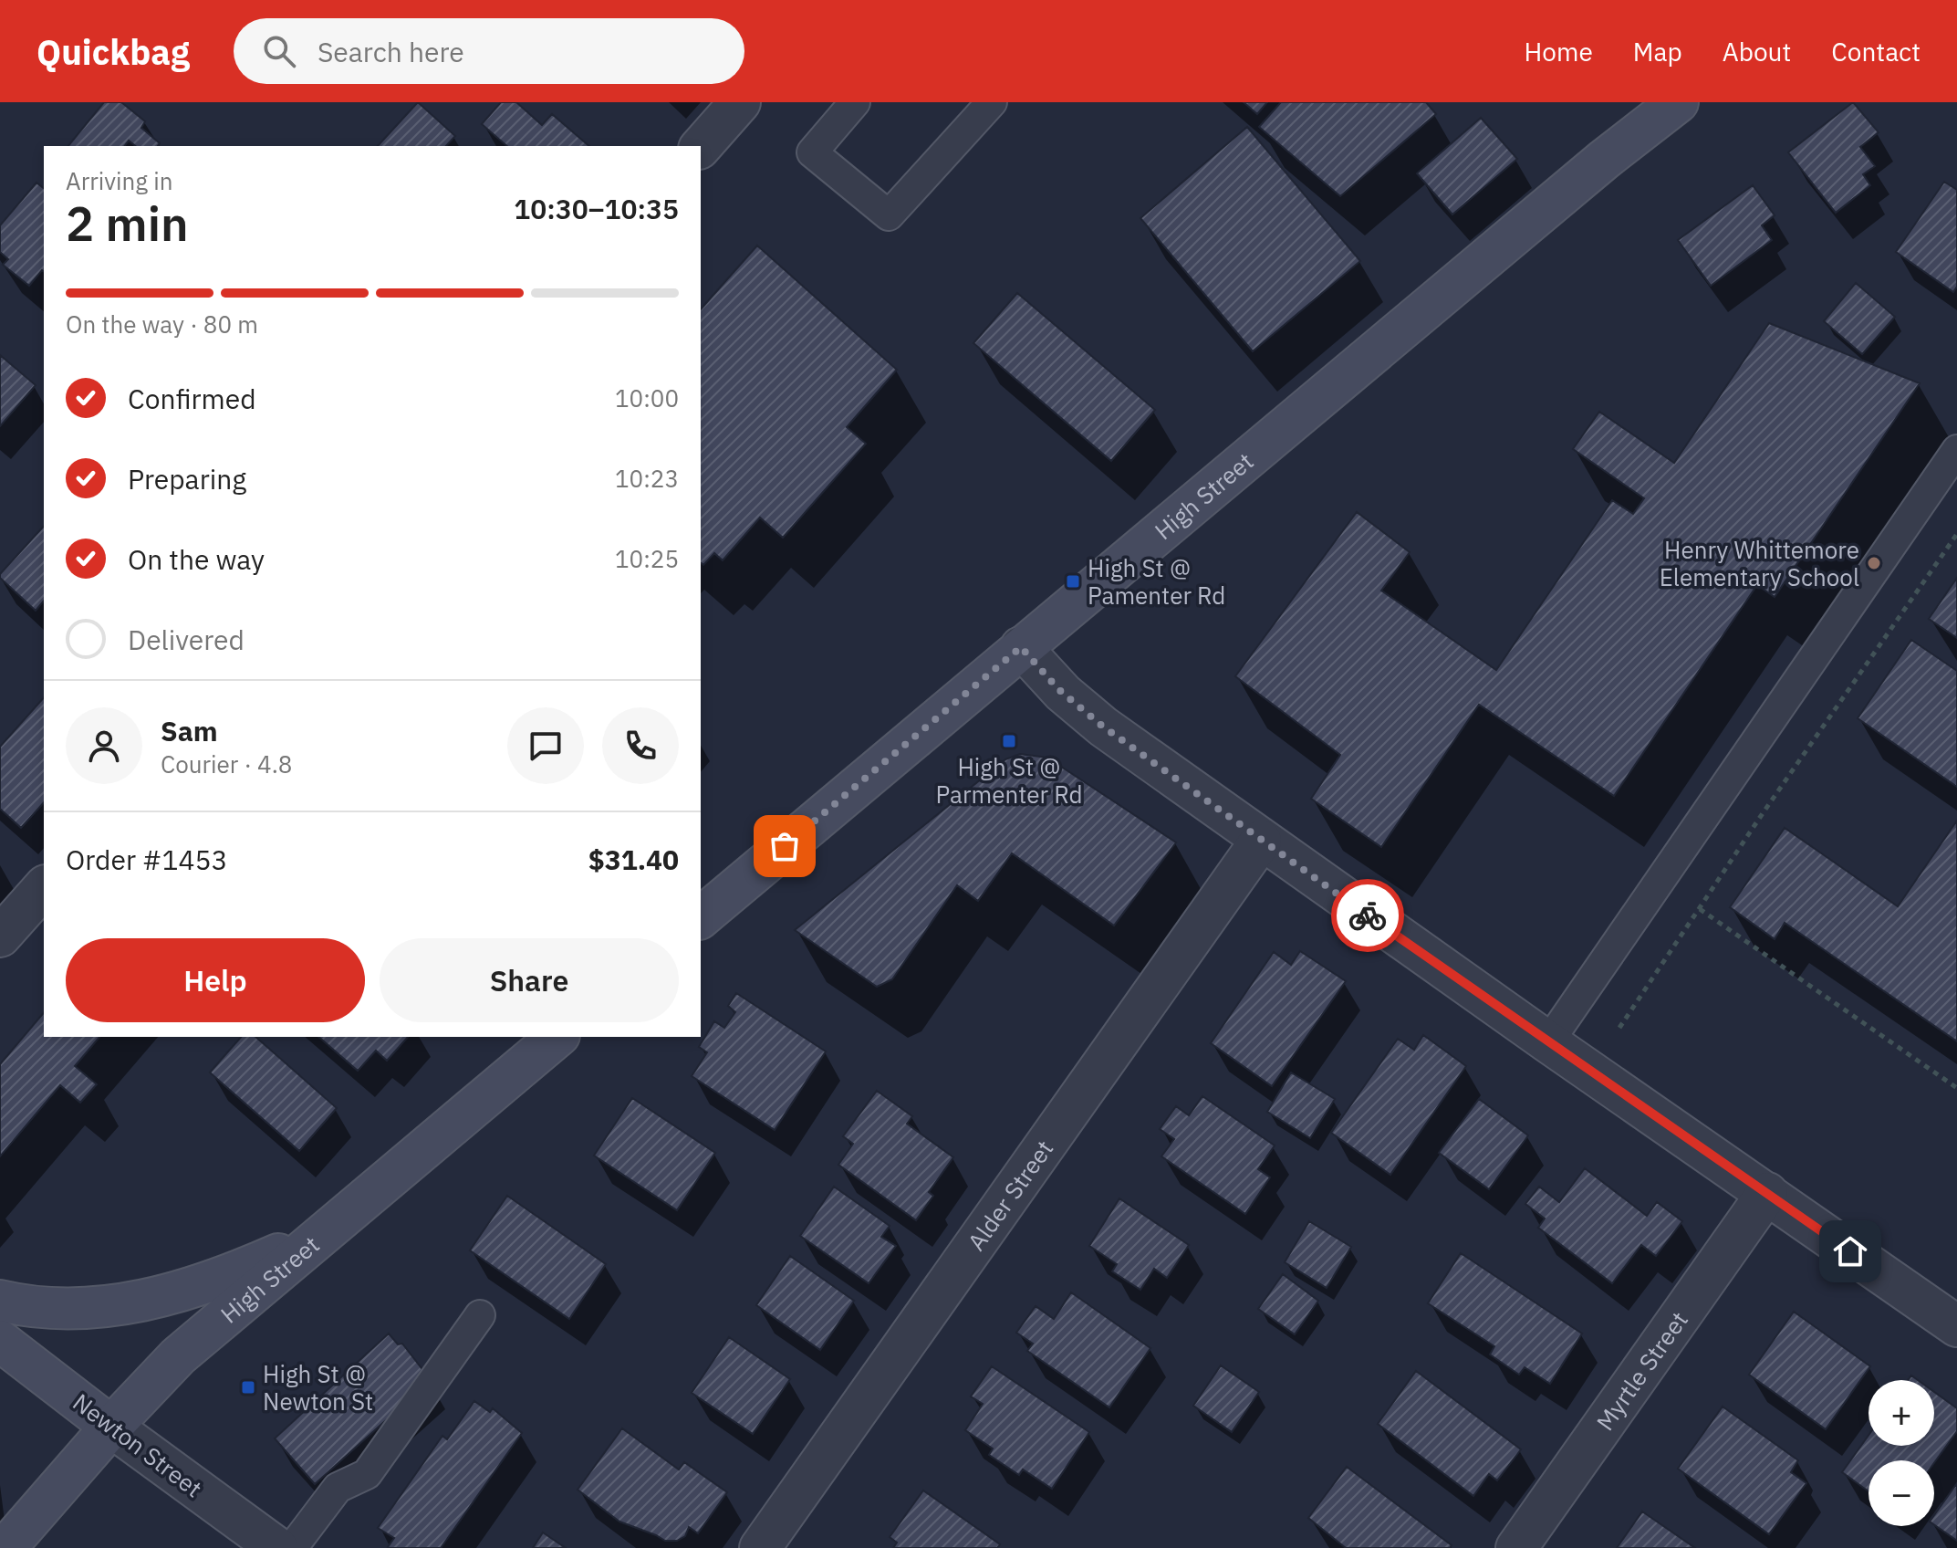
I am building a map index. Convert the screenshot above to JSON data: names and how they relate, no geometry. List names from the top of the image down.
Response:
{
  "streets": {
    "main road": ["High Street", "Newton Street"],
    "street": ["Alder Street", "Myrtle Street"]
  },
  "crossings": [
    ["High Street", "Newton Street"]
  ],
  "places": {
    "other": ["Henry Whittemore Elementary School"],
    "transit": ["High St @ Pamenter Rd", "High St @ Parmenter Rd", "High St @ Newton St"]
  },
  "page": {
    "header": "Quickbag",
    "search": "Search here",
    "nav": [
      "Home",
      "Map",
      "About",
      "Contact"
    ],
    "heading": ["2 min", "Arriving in", "10:30–10:35"],
    "panel": [
      "Sam",
      "Courier · 4.8",
      "Order #1453",
      "$31.40"
    ],
    "bar": "On the way · 80 m",
    "list": [
      ["Confirmed", "10:00"],
      ["Preparing", "10:23"],
      ["On the way", "10:25"],
      "Delivered"
    ],
    "buttons": ["Help", "Share"],
    "map_buttons": ["+", "−"]
  }
}
